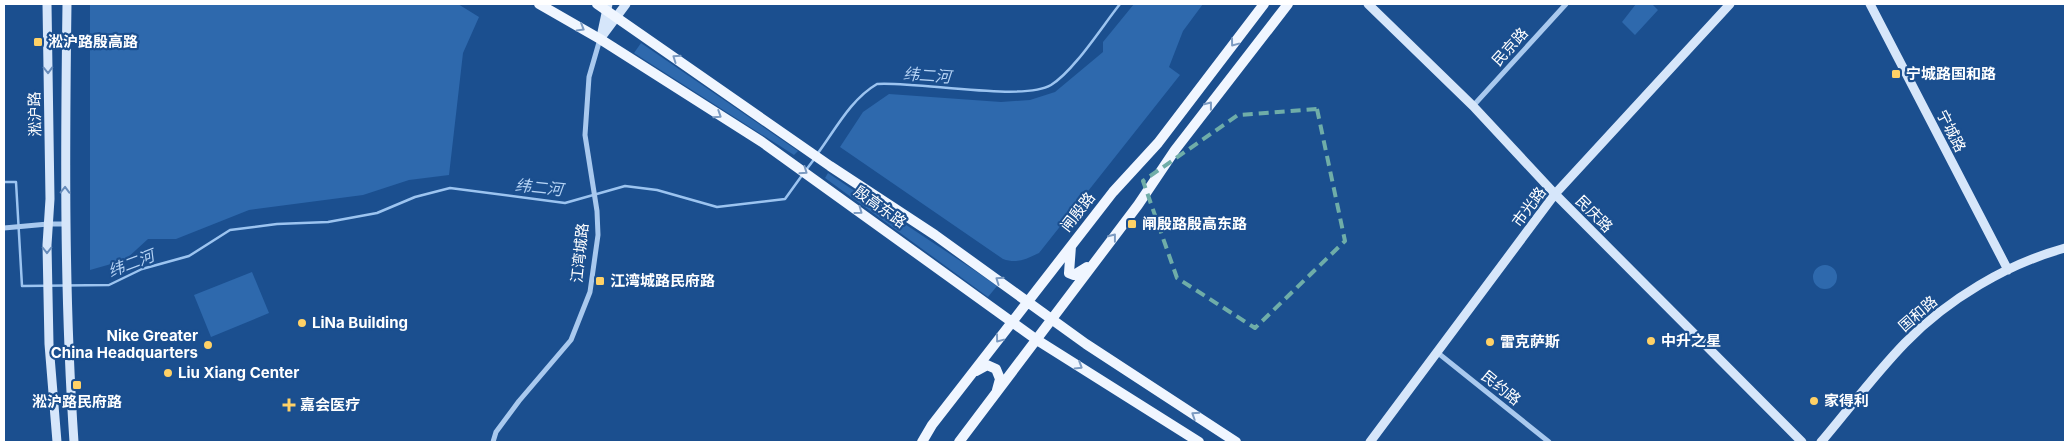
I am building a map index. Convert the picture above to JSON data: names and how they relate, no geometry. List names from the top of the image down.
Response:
{
  "streets": {
    "main road": ["殷高东路", "闸殷路"],
    "street": [
      "民京路",
      "淞沪路",
      "宁城路",
      "市光路",
      "民庆路",
      "江湾城路",
      "国和路",
      "民约路"
    ]
  },
  "crossings": [
    ["民京路", "民庆路"],
    ["宁城路", "国和路"],
    ["殷高东路", "闸殷路"],
    ["殷高东路", "江湾城路"],
    ["市光路", "民庆路"],
    ["市光路", "民约路"]
  ],
  "water": ["纬二河"],
  "places": {
    "transit": [
      "淞沪路殷高路",
      "宁城路国和路",
      "闸殷路殷高东路",
      "江湾城路民府路",
      "淞沪路民府路"
    ],
    "other": [
      "LiNa Building",
      "中升之星",
      "雷克萨斯",
      "Nike Greater China Headquarters",
      "Liu Xiang Center",
      "家得利"
    ],
    "health": ["嘉会医疗"]
  }
}
